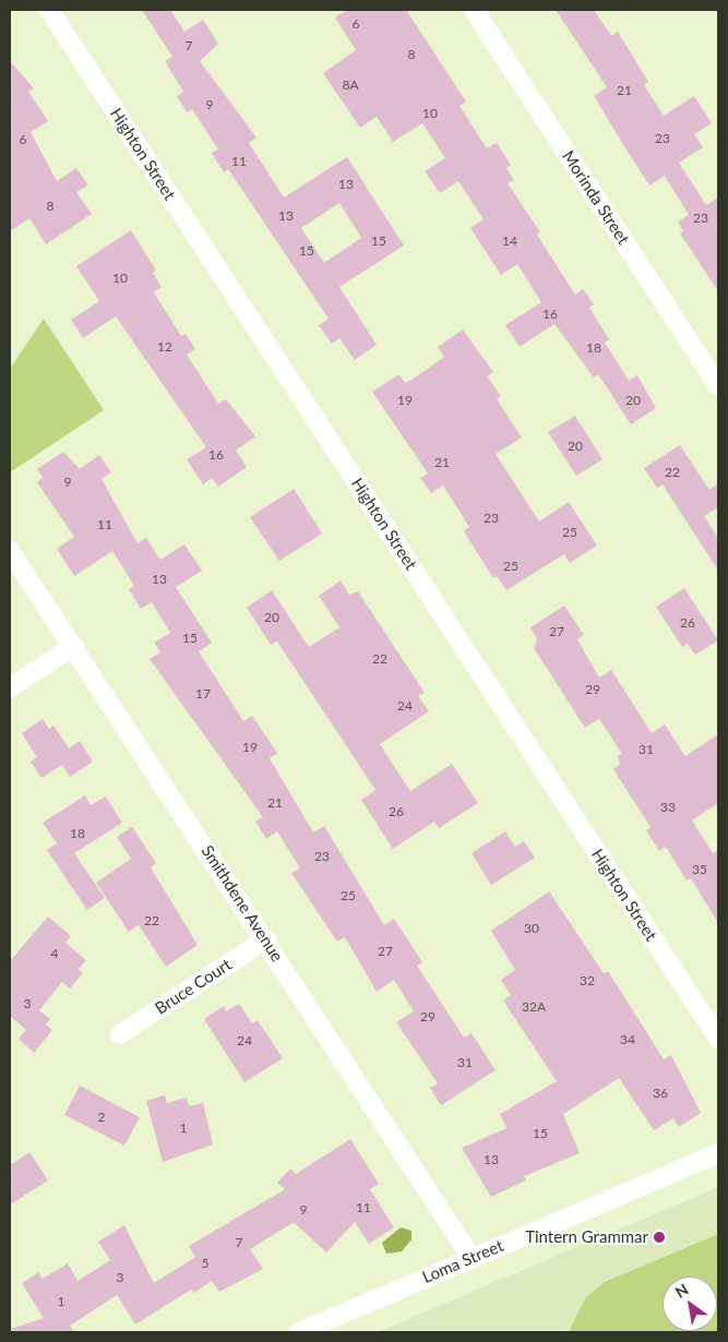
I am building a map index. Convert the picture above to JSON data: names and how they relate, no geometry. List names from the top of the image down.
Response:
{
  "streets": {
    "street": [
      "Highton Street",
      "Morinda Street",
      "Smithdene Avenue",
      "Bruce Court",
      "Loma Street"
    ]
  },
  "crossings": [
    ["Smithdene Avenue", "Bruce Court"],
    ["Smithdene Avenue", "Loma Street"]
  ],
  "places": ["Tintern Grammar"],
  "house_numbers": [
    "6",
    "7",
    "8",
    "8A",
    "21",
    "9",
    "10",
    "23",
    "6",
    "11",
    "13",
    "8",
    "13",
    "23",
    "15",
    "14",
    "15",
    "10",
    "16",
    "12",
    "18",
    "19",
    "20",
    "20",
    "16",
    "21",
    "22",
    "9",
    "23",
    "11",
    "25",
    "25",
    "13",
    "20",
    "26",
    "27",
    "15",
    "22",
    "29",
    "17",
    "24",
    "19",
    "31",
    "21",
    "33",
    "26",
    "18",
    "23",
    "35",
    "25",
    "22",
    "30",
    "27",
    "4",
    "32",
    "3",
    "32A",
    "29",
    "34",
    "24",
    "31",
    "36",
    "2",
    "1",
    "15",
    "13",
    "11",
    "9",
    "7",
    "5",
    "3",
    "1"
  ],
  "north": "top left"
}
